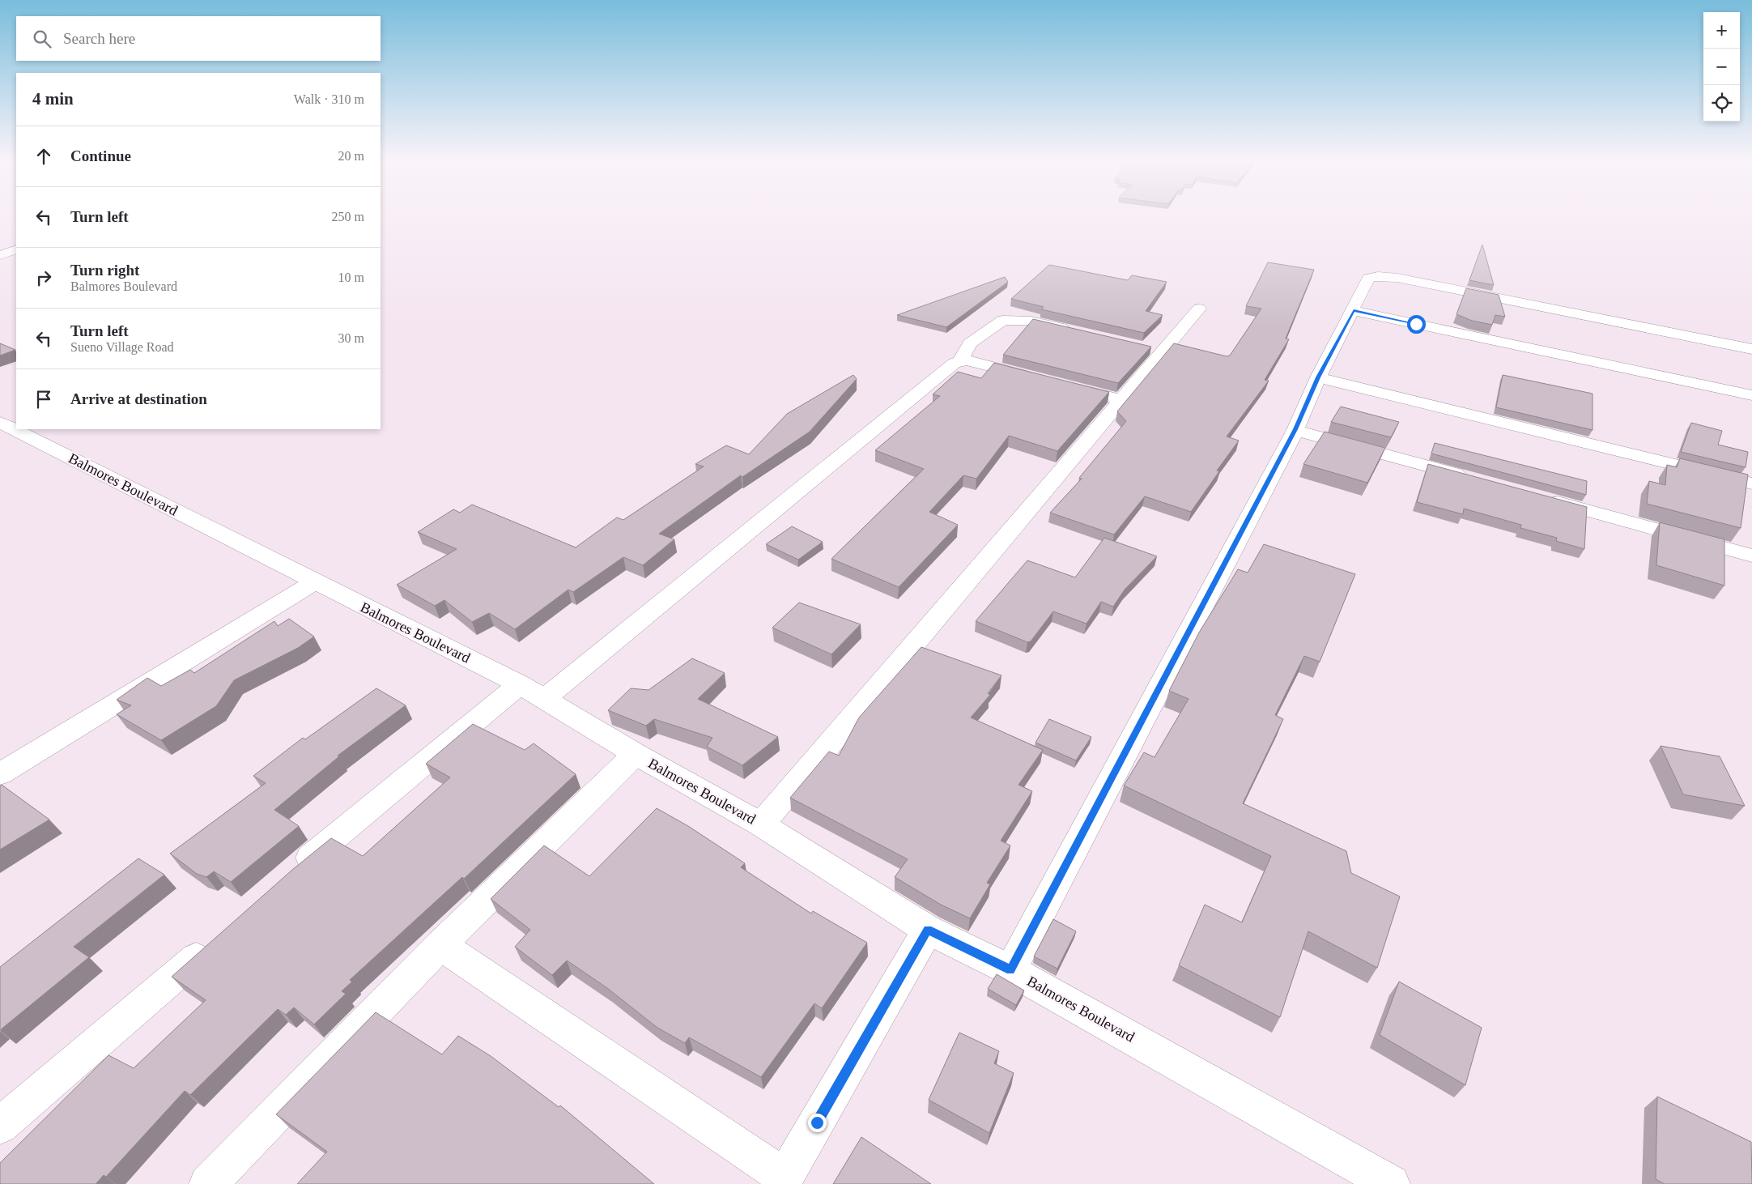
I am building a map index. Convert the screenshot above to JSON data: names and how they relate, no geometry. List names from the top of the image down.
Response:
{
  "streets": {
    "street": ["Balmores Boulevard"]
  },
  "page": {
    "map_buttons": ["+", "−"],
    "search": "Search here",
    "heading": ["4 min", "Walk · 310 m"],
    "list": [
      ["Continue", "20 m"],
      ["Turn left", "250 m"],
      ["Turn right", "Balmores Boulevard", "10 m"],
      ["Turn left", "Sueno Village Road", "30 m"],
      "Arrive at destination"
    ]
  }
}
